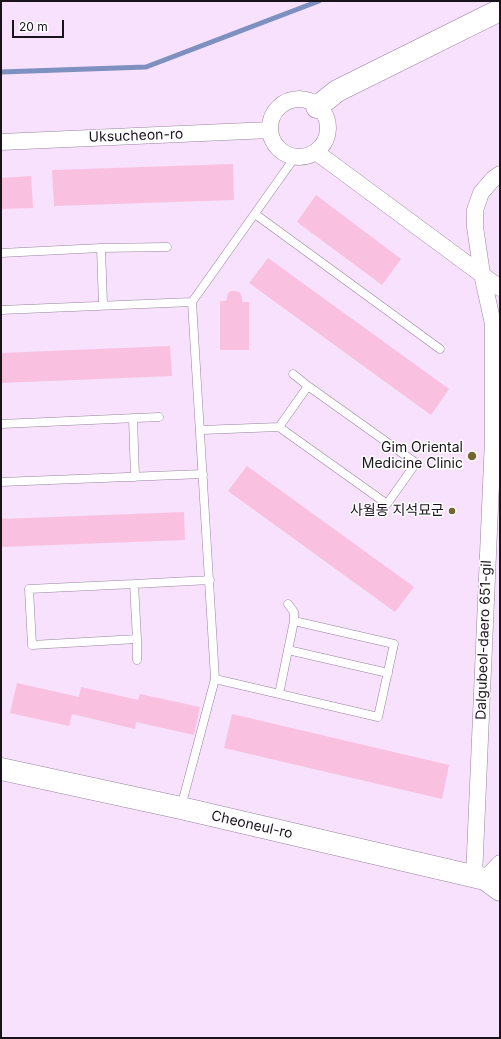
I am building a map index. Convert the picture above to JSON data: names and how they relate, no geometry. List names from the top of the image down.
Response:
{
  "streets": {
    "street": ["Uksucheon-ro", "Dalgubeol-daero 651-gil", "Cheoneul-ro"]
  },
  "crossings": [
    ["Dalgubeol-daero 651-gil", "Cheoneul-ro"]
  ],
  "places": ["Gim Oriental Medicine Clinic", "사월동 지석묘군"],
  "scale_bar": "20 m"
}
